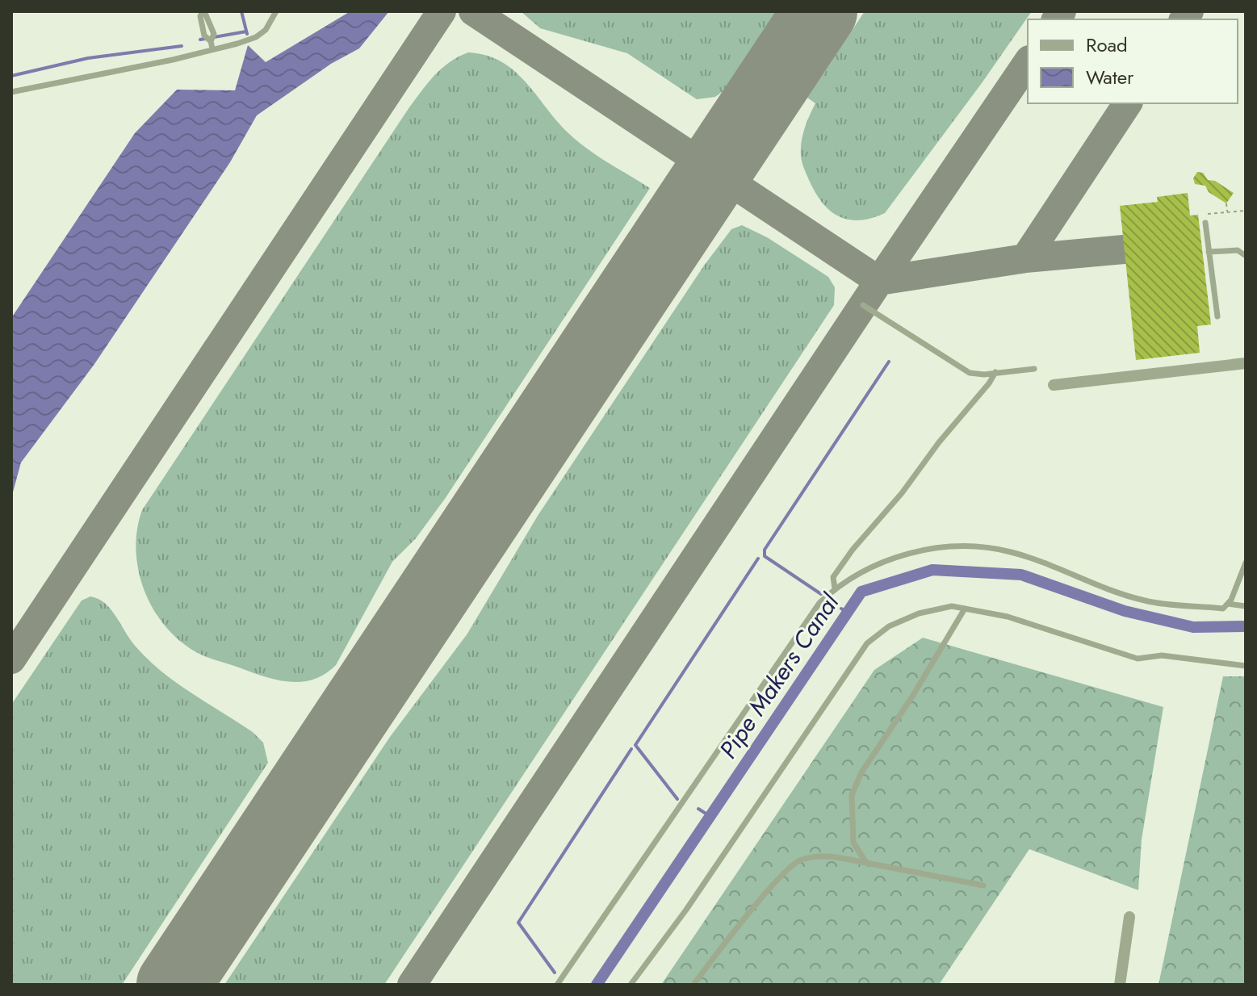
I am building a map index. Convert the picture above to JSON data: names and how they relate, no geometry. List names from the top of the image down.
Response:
{
  "water": ["Pipe Makers Canal"],
  "legend": ["Road", "Water"]
}
